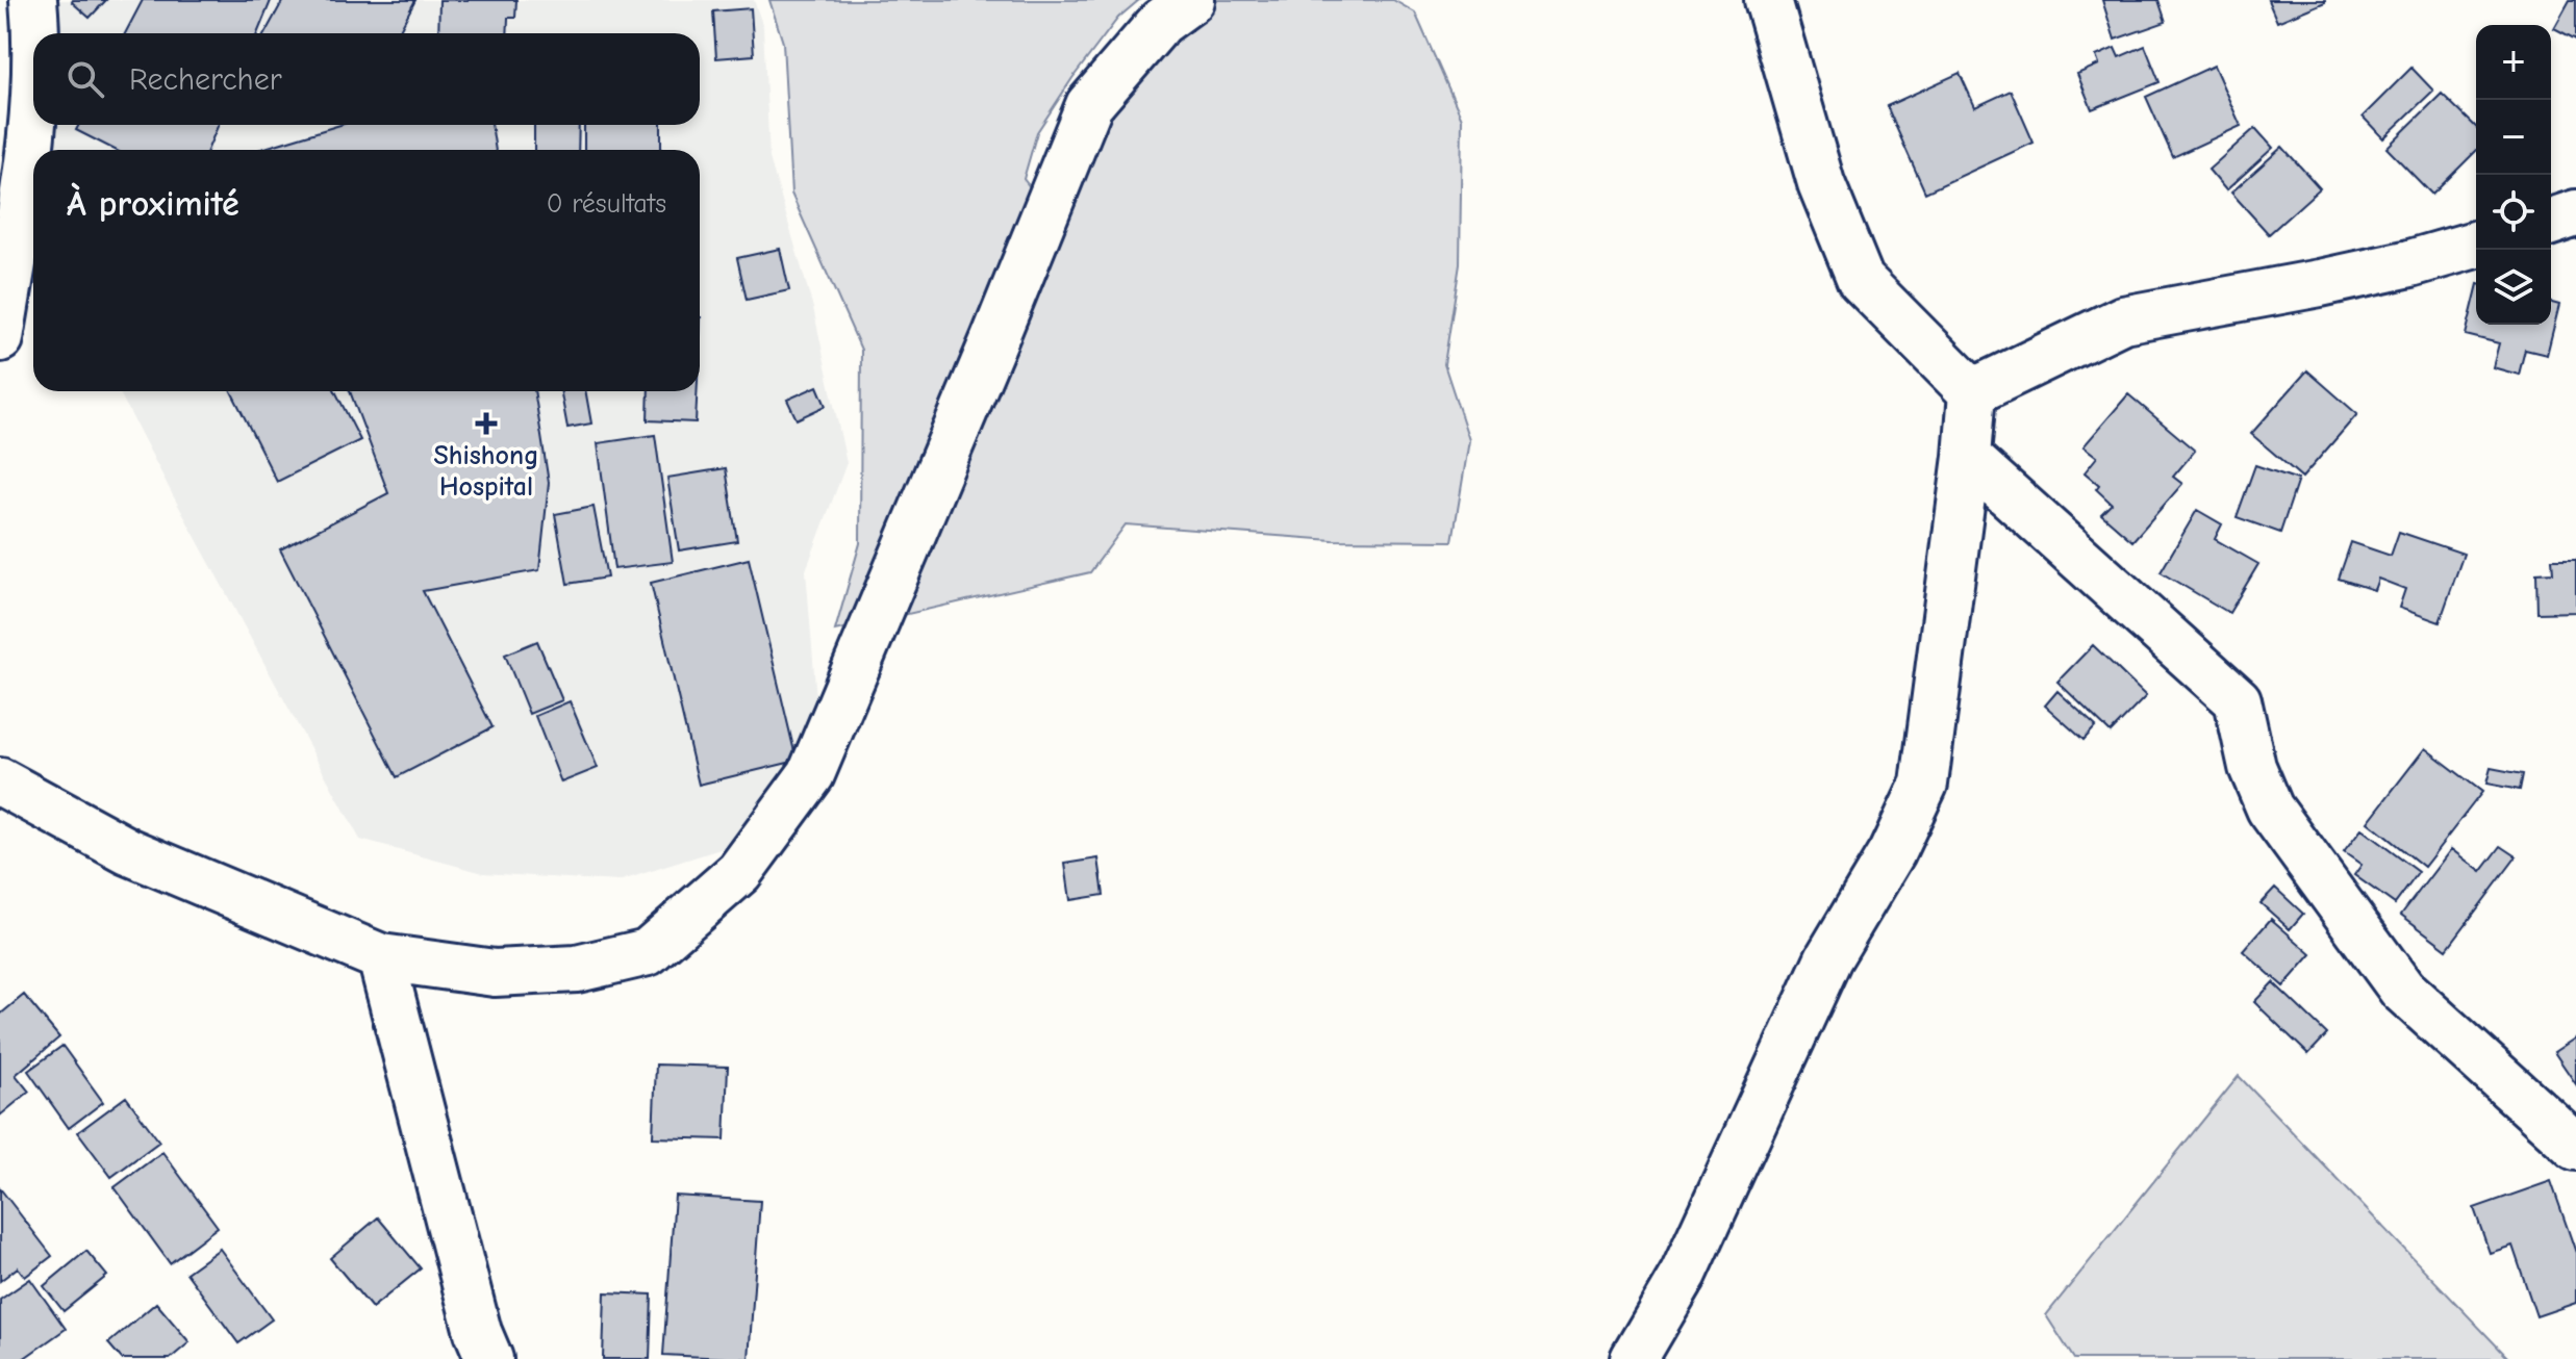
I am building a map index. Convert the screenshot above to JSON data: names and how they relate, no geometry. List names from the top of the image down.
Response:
{
  "places": {
    "health": ["Shishong Hospital"]
  },
  "page": {
    "map_buttons": ["+", "−"],
    "search": "Rechercher",
    "heading": ["À proximité", "0 résultats"]
  }
}
